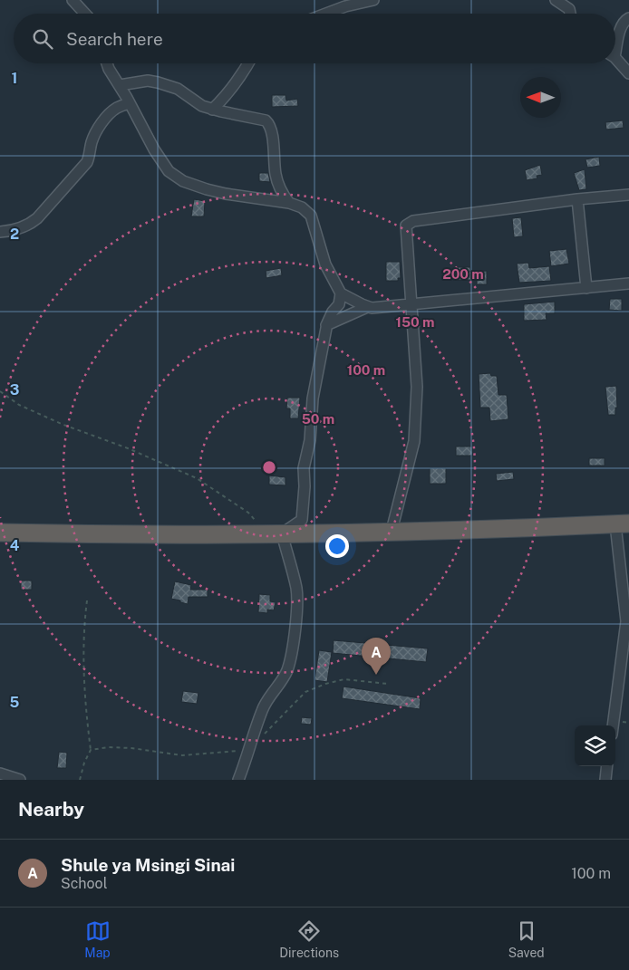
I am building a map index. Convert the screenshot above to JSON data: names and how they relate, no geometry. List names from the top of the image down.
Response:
{
  "north": "left",
  "page": {
    "search": "Search here",
    "pins": "A",
    "heading": "Nearby",
    "list": [
      {
        "mark": "A",
        "name": "Shule ya Msingi Sinai",
        "note": "School",
        "value": "100 m"
      }
    ],
    "nav": ["Map", "Directions", "Saved"]
  },
  "grid": {
    "rows": [
      "1",
      "2",
      "3",
      "4",
      "5"
    ]
  },
  "rings": [
    "200 m",
    "150 m",
    "100 m",
    "50 m"
  ]
}
